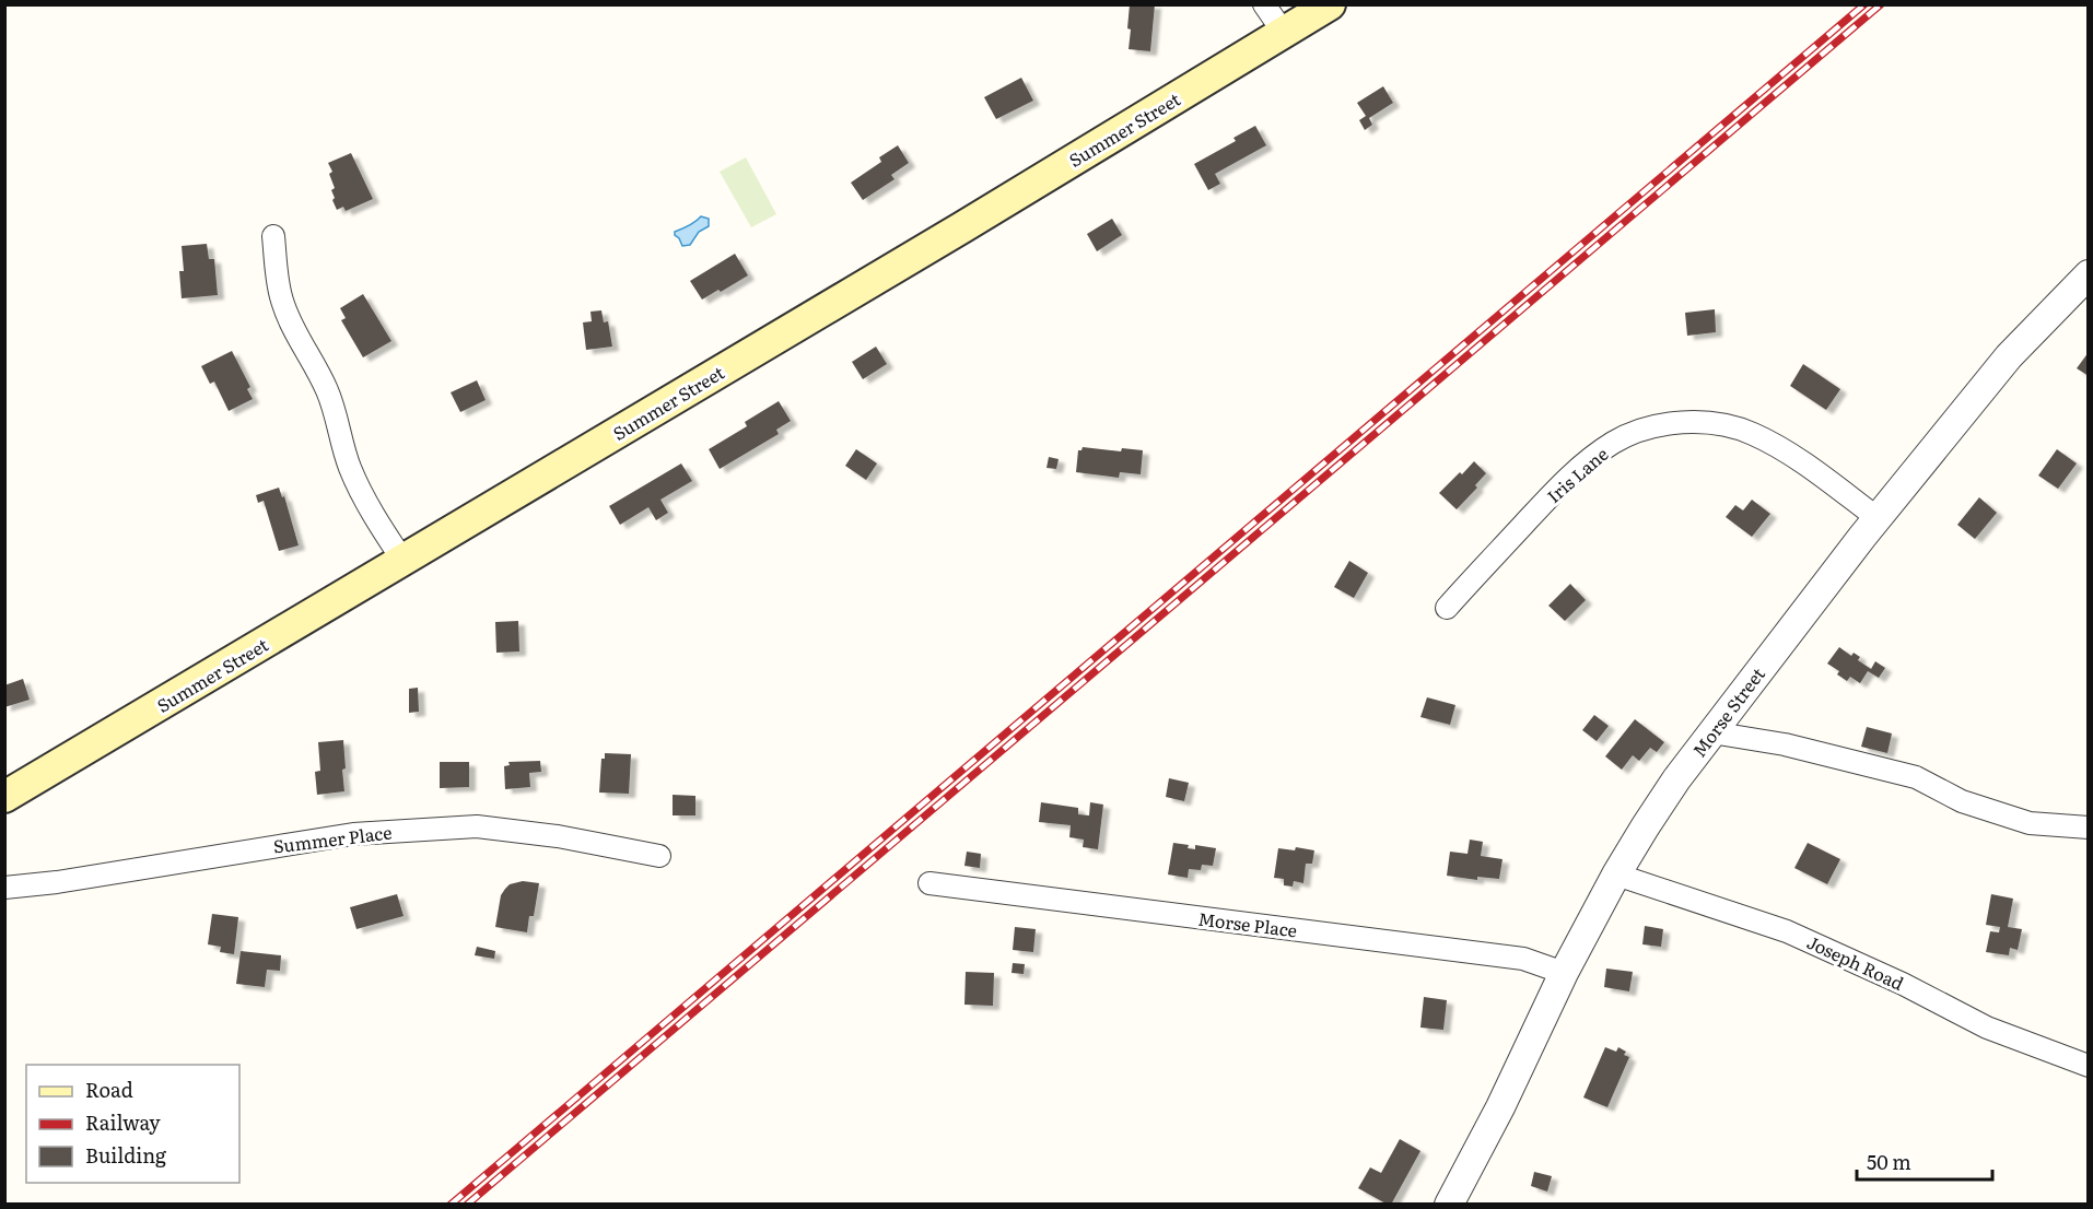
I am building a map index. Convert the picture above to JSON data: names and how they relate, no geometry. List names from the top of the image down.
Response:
{
  "streets": {
    "main road": ["Summer Street"],
    "street": [
      "Iris Lane",
      "Morse Street",
      "Summer Place",
      "Morse Place",
      "Joseph Road"
    ]
  },
  "crossings": [
    ["Iris Lane", "Morse Street"],
    ["Morse Street", "Morse Place"],
    ["Morse Street", "Joseph Road"]
  ],
  "legend": ["Road", "Railway", "Building"],
  "scale_bar": "50 m"
}
